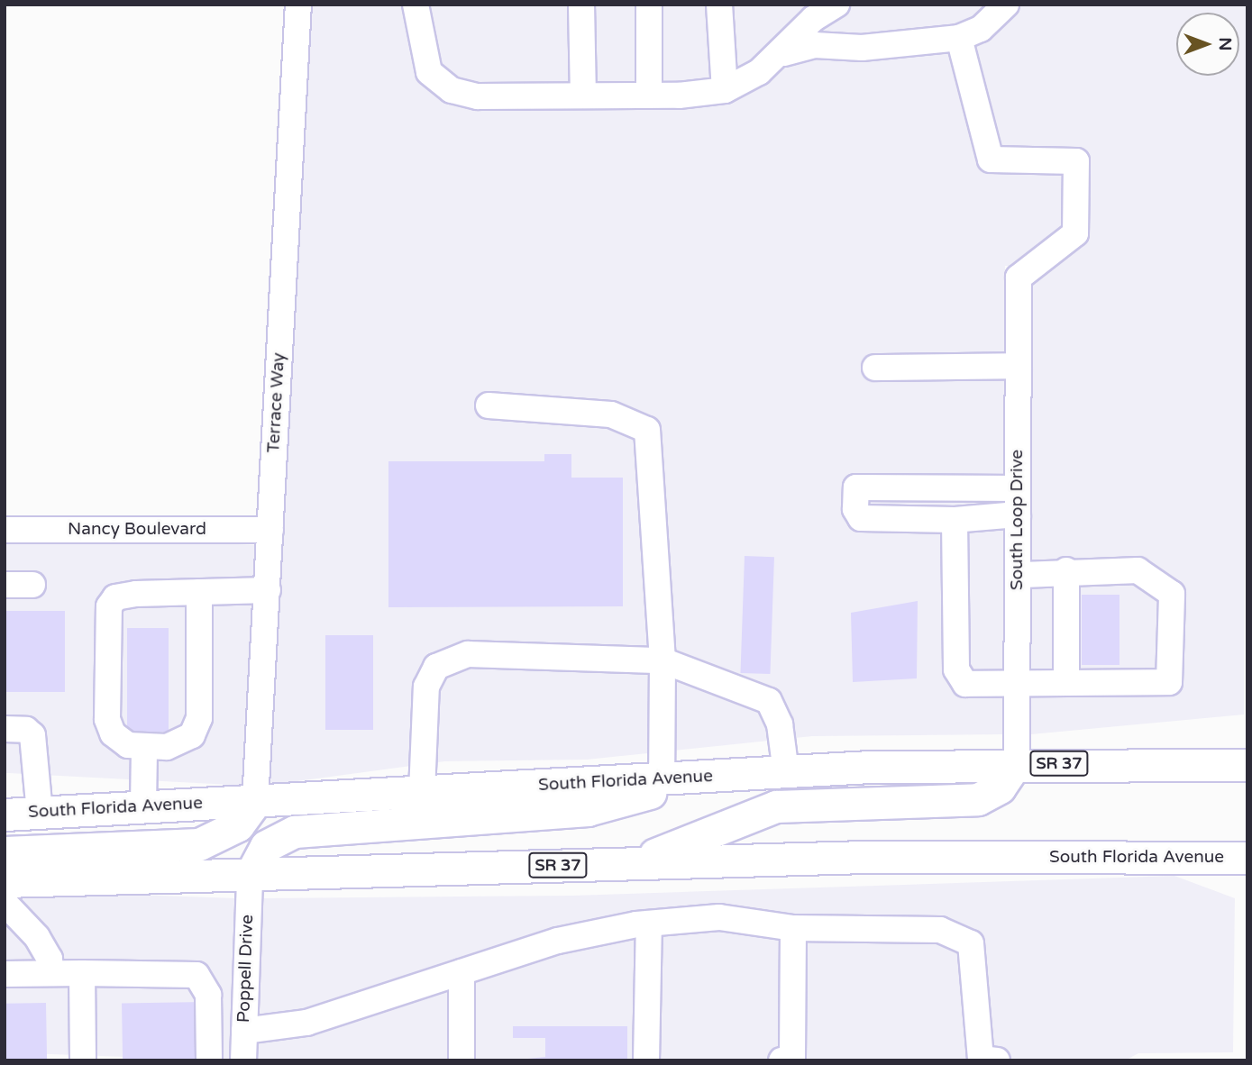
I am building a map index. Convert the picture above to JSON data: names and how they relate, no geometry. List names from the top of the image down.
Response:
{
  "streets": {
    "main road": ["SR 37", "South Florida Avenue"],
    "street": [
      "Terrace Way",
      "South Loop Drive",
      "Nancy Boulevard",
      "Poppell Drive"
    ]
  },
  "crossings": [
    ["Terrace Way", "Nancy Boulevard"],
    ["Terrace Way", "South Florida Avenue"],
    ["South Loop Drive", "South Florida Avenue"],
    ["South Florida Avenue", "Poppell Drive"]
  ],
  "north": "right"
}
